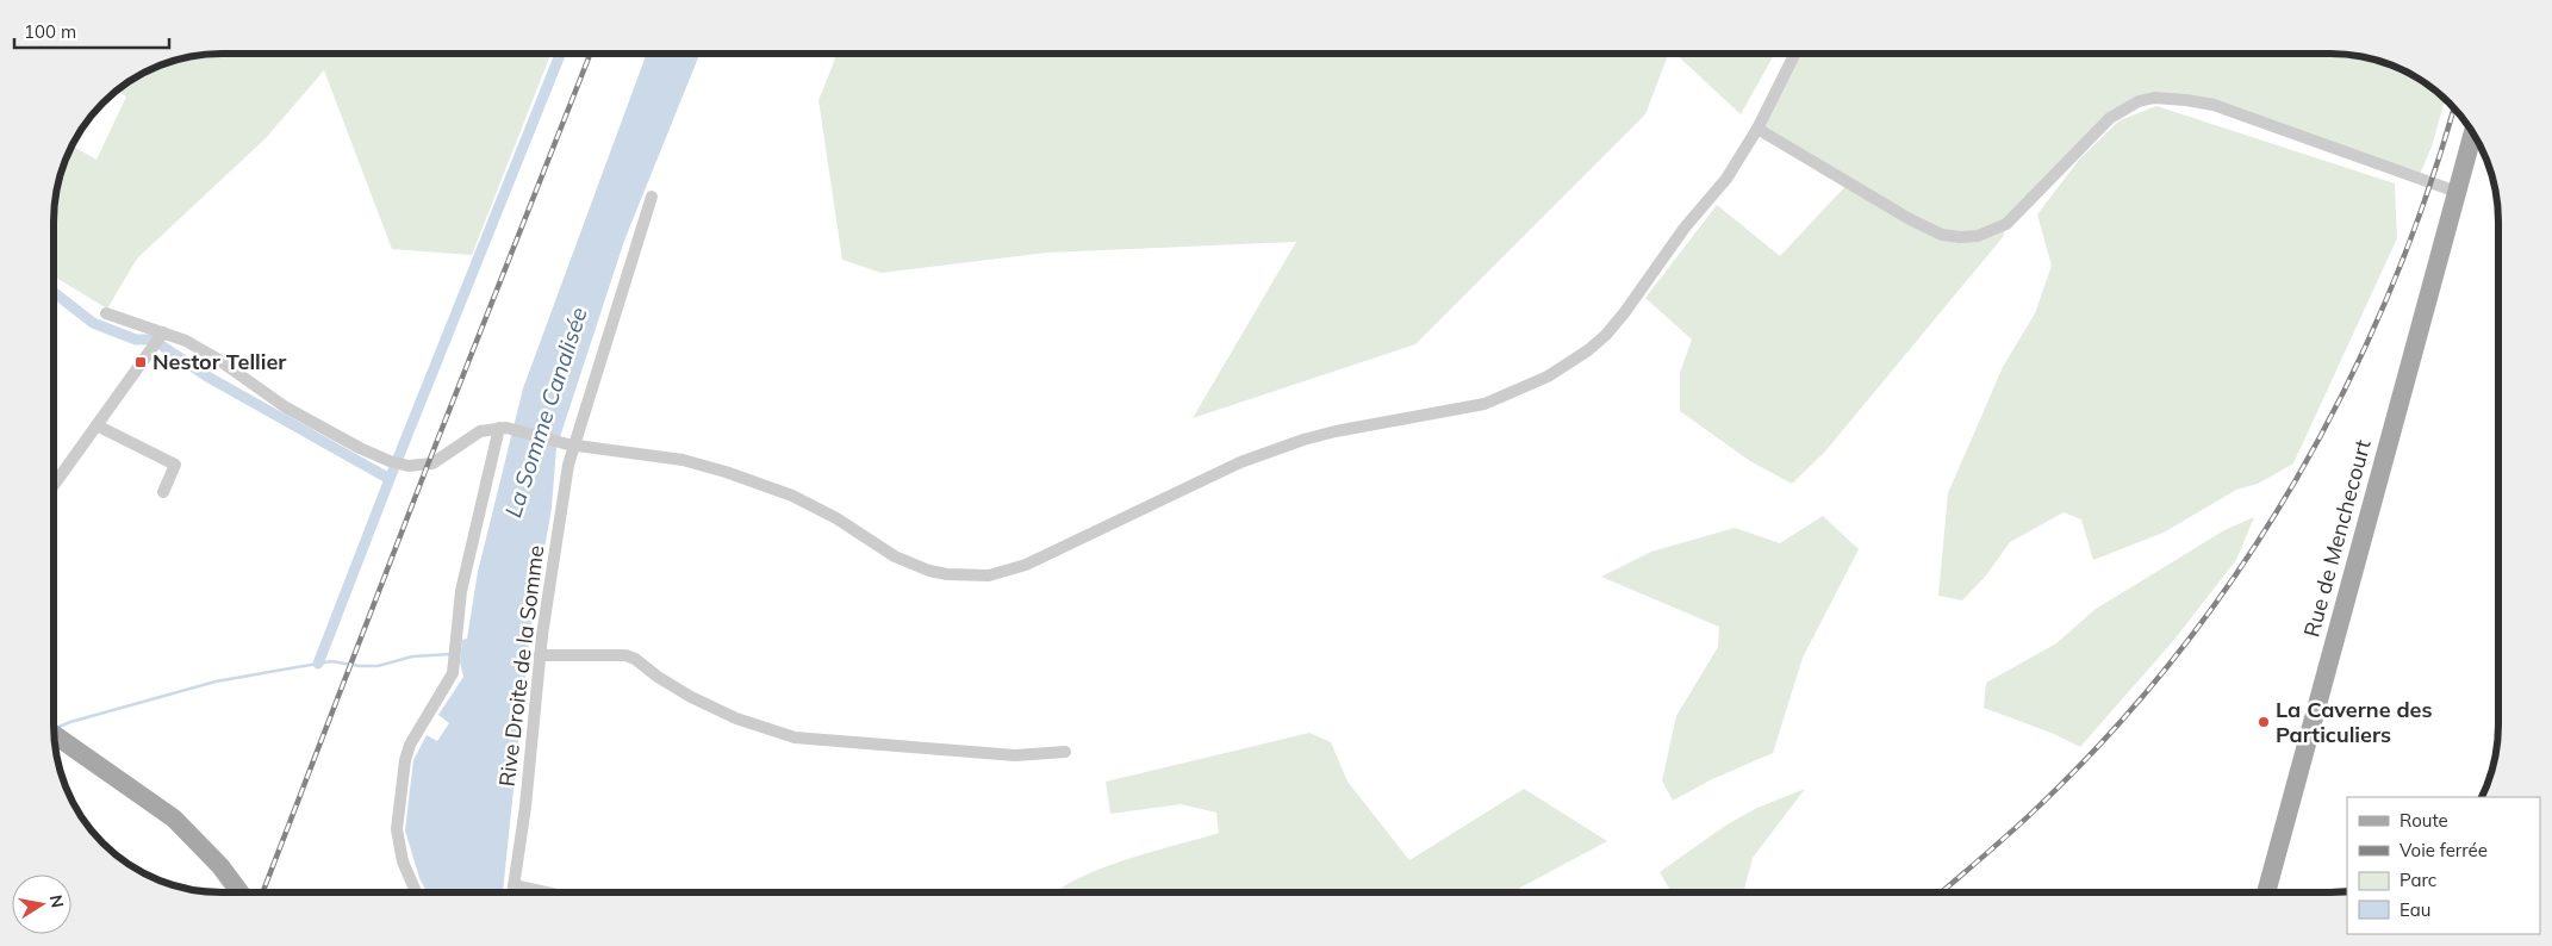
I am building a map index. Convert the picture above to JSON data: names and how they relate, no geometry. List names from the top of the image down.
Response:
{
  "streets": {
    "main road": ["Rue de Menchecourt"],
    "street": ["Rive Droite de la Somme"]
  },
  "water": ["La Somme Canalisée"],
  "places": {
    "transit": ["Nestor Tellier"],
    "other": ["La Caverne des Particuliers"]
  },
  "legend": [
    "Route",
    "Voie ferrée",
    "Parc",
    "Eau"
  ],
  "scale_bar": "100 m",
  "north": "right"
}
